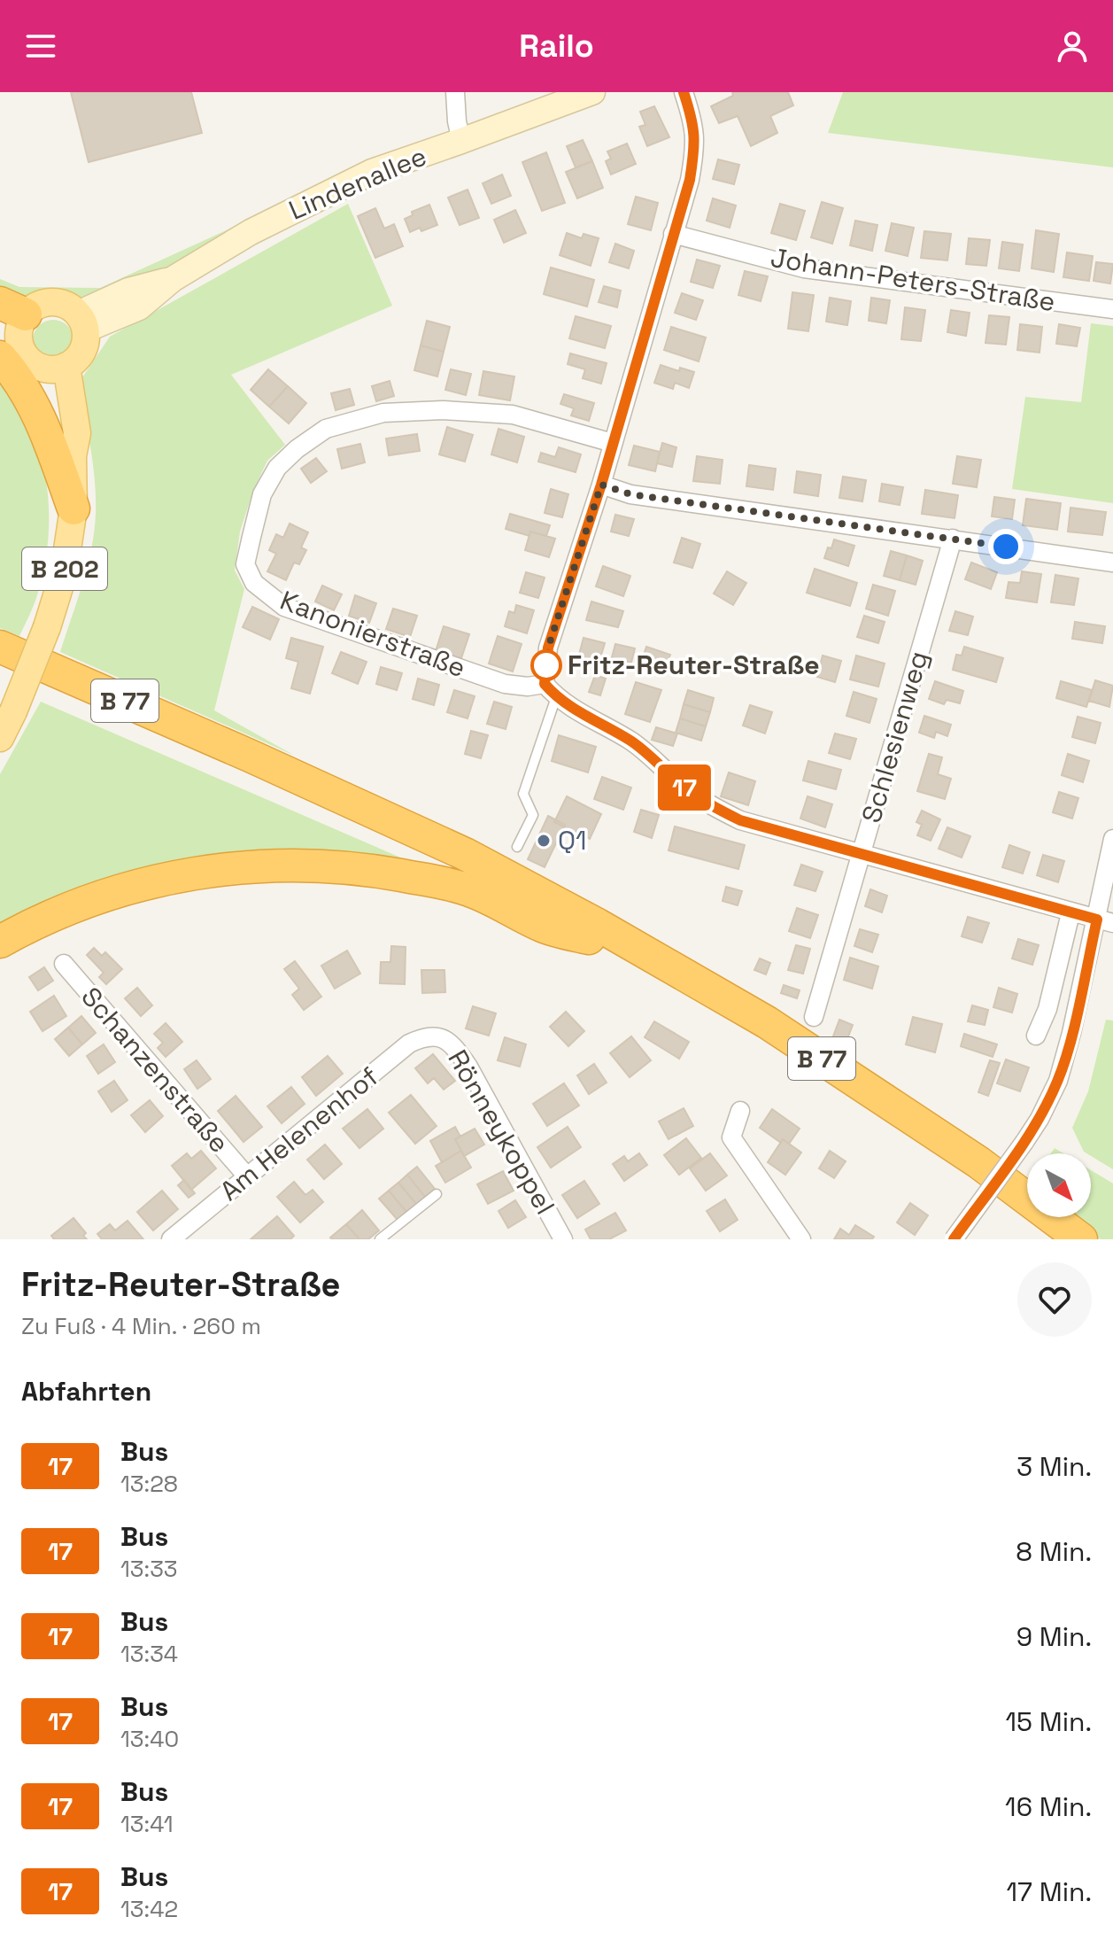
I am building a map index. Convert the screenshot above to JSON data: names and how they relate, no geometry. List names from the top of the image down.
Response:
{
  "streets": {
    "highway": ["B 77"],
    "main road": ["B 202"],
    "street": [
      "Lindenallee",
      "Johann-Peters-Straße",
      "Kanonierstraße",
      "Schlesienweg",
      "Schanzenstraße",
      "Rönneykoppel",
      "Am Helenenhof"
    ]
  },
  "crossings": [
    ["Lindenallee", "B 202"],
    ["Schanzenstraße", "Am Helenenhof"],
    ["Rönneykoppel", "Am Helenenhof"]
  ],
  "places": ["Fritz-Reuter-Straße", "Q1"],
  "lines": ["bus line 17"],
  "north": "bottom right",
  "page": {
    "header": "Railo",
    "on_map": "17",
    "heading": [
      ["Fritz-Reuter-Straße", "Zu Fuß · 4 Min. · 260 m"],
      "Abfahrten"
    ],
    "list": [
      {
        "mark": "17",
        "name": "Bus",
        "note": "13:28",
        "value": "3 Min."
      },
      {
        "mark": "17",
        "name": "Bus",
        "note": "13:33",
        "value": "8 Min."
      },
      {
        "mark": "17",
        "name": "Bus",
        "note": "13:34",
        "value": "9 Min."
      },
      {
        "mark": "17",
        "name": "Bus",
        "note": "13:40",
        "value": "15 Min."
      },
      {
        "mark": "17",
        "name": "Bus",
        "note": "13:41",
        "value": "16 Min."
      },
      {
        "mark": "17",
        "name": "Bus",
        "note": "13:42",
        "value": "17 Min."
      }
    ]
  }
}
